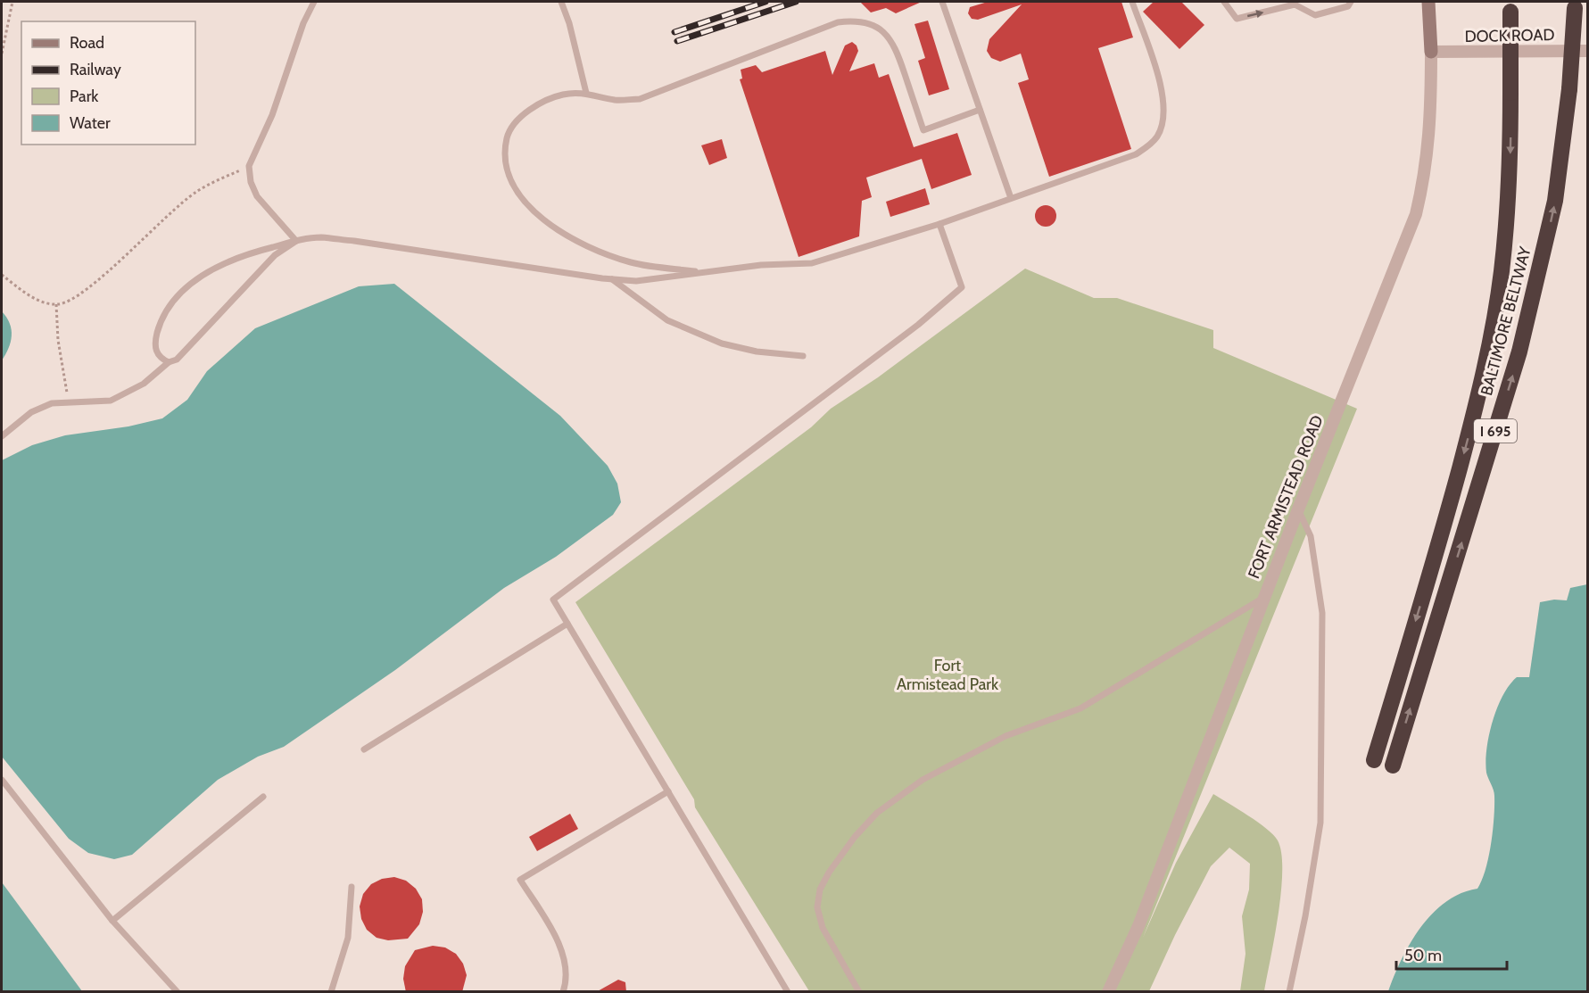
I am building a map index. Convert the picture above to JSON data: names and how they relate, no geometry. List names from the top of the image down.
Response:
{
  "streets": {
    "highway": ["BALTIMORE BELTWAY", "I 695"],
    "street": ["DOCK ROAD", "FORT ARMISTEAD ROAD"]
  },
  "crossings": [
    ["DOCK ROAD", "FORT ARMISTEAD ROAD"]
  ],
  "parks": ["Fort Armistead Park"],
  "legend": [
    "Road",
    "Railway",
    "Park",
    "Water"
  ],
  "scale_bar": "50 m"
}
